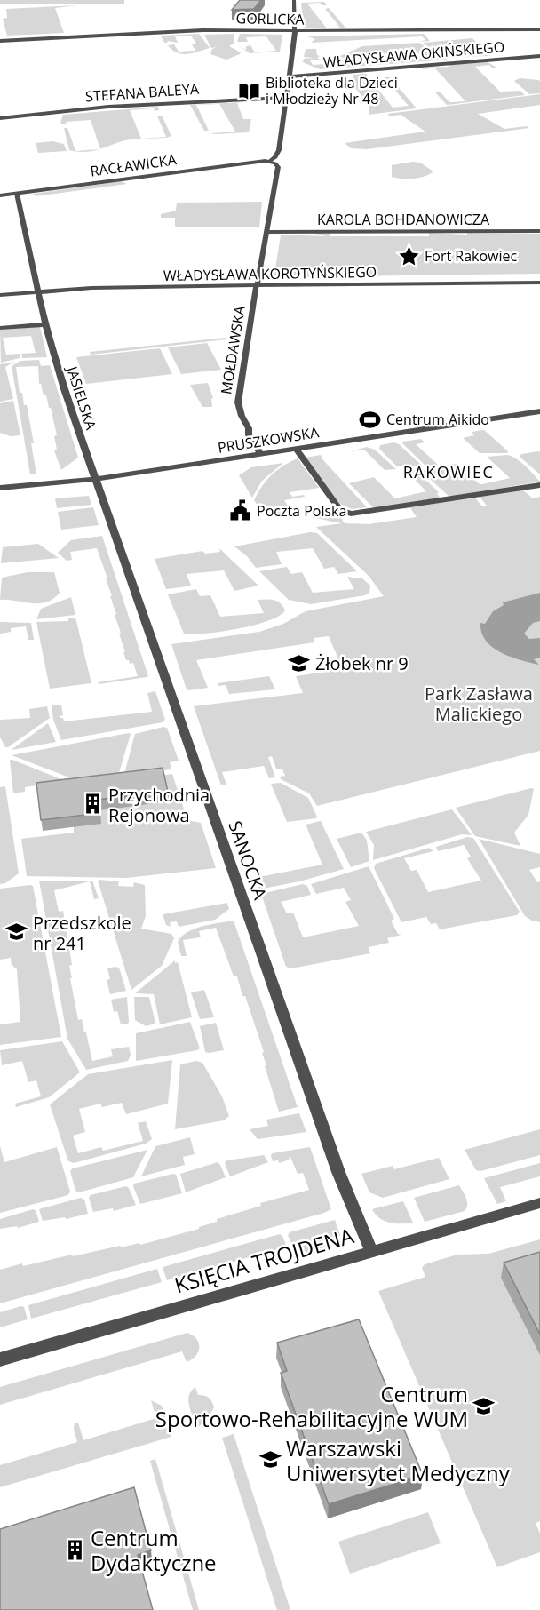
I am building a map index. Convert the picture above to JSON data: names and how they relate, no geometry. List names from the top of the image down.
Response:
{
  "streets": {
    "street": [
      "GORLICKA",
      "WŁADYSŁAWA OKIŃSKIEGO",
      "STEFANA BALEYA",
      "RACŁAWICKA",
      "KAROLA BOHDANOWICZA",
      "WŁADYSŁAWA KOROTYŃSKIEGO",
      "MOŁDAWSKA",
      "JASIELSKA",
      "PRUSZKOWSKA",
      "SANOCKA",
      "KSIĘCIA TROJDENA"
    ]
  },
  "crossings": [
    ["RACŁAWICKA", "MOŁDAWSKA"],
    ["RACŁAWICKA", "JASIELSKA"],
    ["KAROLA BOHDANOWICZA", "MOŁDAWSKA"],
    ["WŁADYSŁAWA KOROTYŃSKIEGO", "MOŁDAWSKA"],
    ["WŁADYSŁAWA KOROTYŃSKIEGO", "JASIELSKA"],
    ["MOŁDAWSKA", "PRUSZKOWSKA"],
    ["JASIELSKA", "PRUSZKOWSKA"],
    ["JASIELSKA", "SANOCKA"],
    ["PRUSZKOWSKA", "SANOCKA"],
    ["SANOCKA", "KSIĘCIA TROJDENA"]
  ],
  "districts": ["RAKOWIEC"],
  "parks": ["Park Zasława Malickiego"],
  "places": {
    "library": ["Biblioteka dla Dzieci i Młodzieży Nr 48"],
    "place": ["Fort Rakowiec"],
    "sports": ["Centrum Aikido"],
    "public building": ["Poczta Polska"],
    "school or university": [
      "Żłobek nr 9",
      "Przedszkole nr 241",
      "Centrum Sportowo-Rehabilitacyjne WUM",
      "Warszawski Uniwersytet Medyczny"
    ],
    "building": ["Przychodnia Rejonowa", "Centrum Dydaktyczne"]
  }
}
